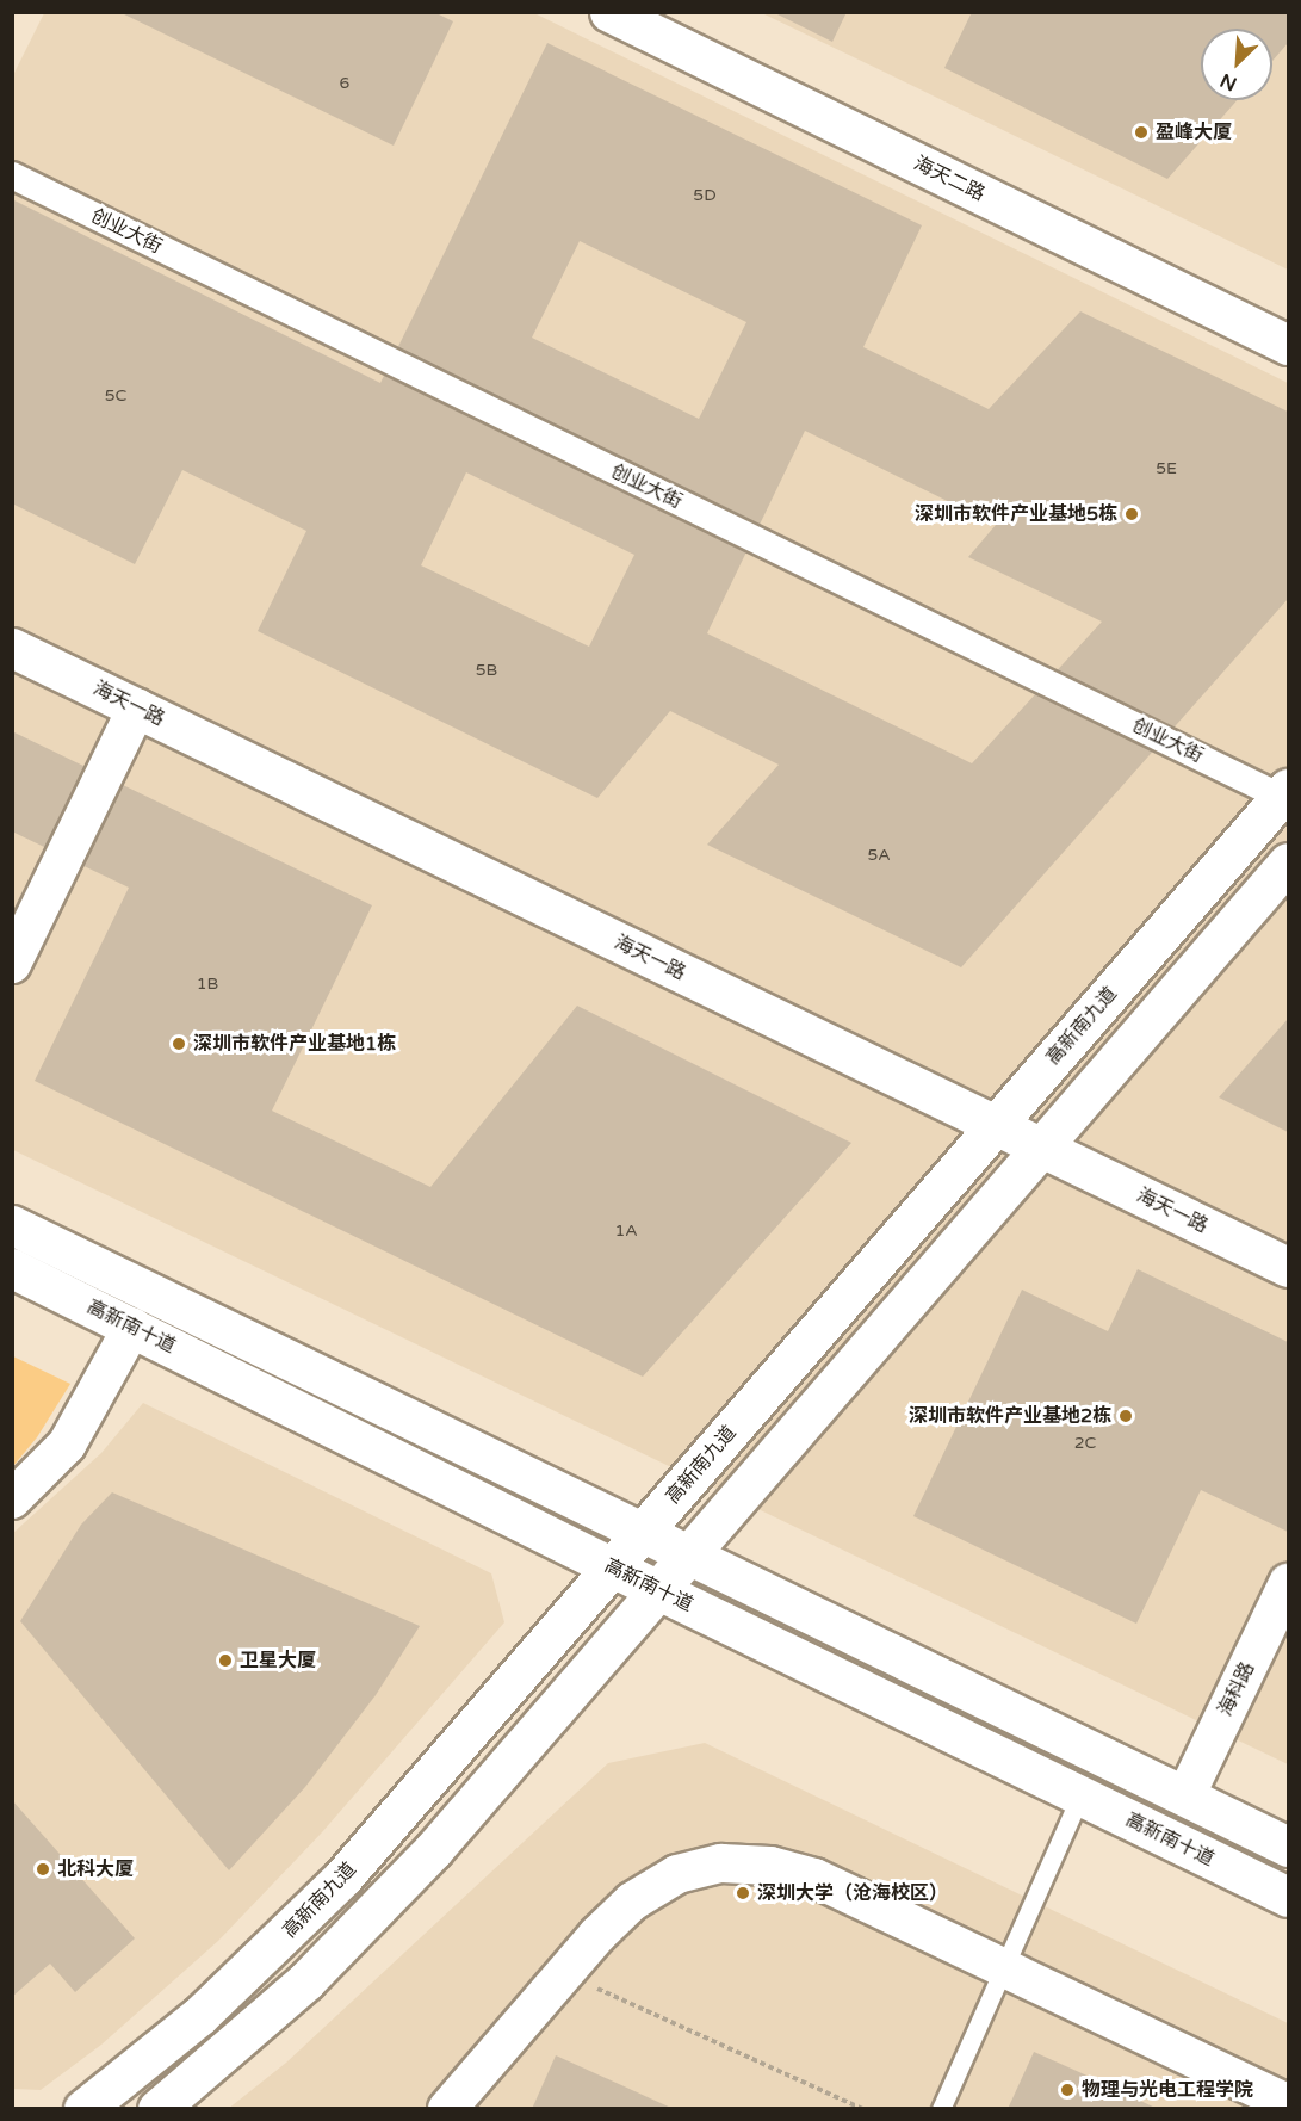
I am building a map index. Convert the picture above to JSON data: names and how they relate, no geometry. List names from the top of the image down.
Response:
{
  "streets": {
    "street": [
      "海天二路",
      "创业大街",
      "海天一路",
      "高新南九道",
      "高新南十道",
      "海科路"
    ]
  },
  "crossings": [
    ["创业大街", "高新南九道"],
    ["海天一路", "高新南九道"],
    ["高新南九道", "高新南十道"],
    ["高新南十道", "海科路"]
  ],
  "places": [
    "盈峰大厦",
    "深圳市软件产业基地5栋",
    "深圳市软件产业基地1栋",
    "深圳市软件产业基地2栋",
    "卫星大厦",
    "北科大厦",
    "深圳大学（沧海校区）",
    "物理与光电工程学院"
  ],
  "house_numbers": [
    "6",
    "5D",
    "5C",
    "5E",
    "5B",
    "5A",
    "1B",
    "1A",
    "2C"
  ],
  "north": "bottom left"
}
